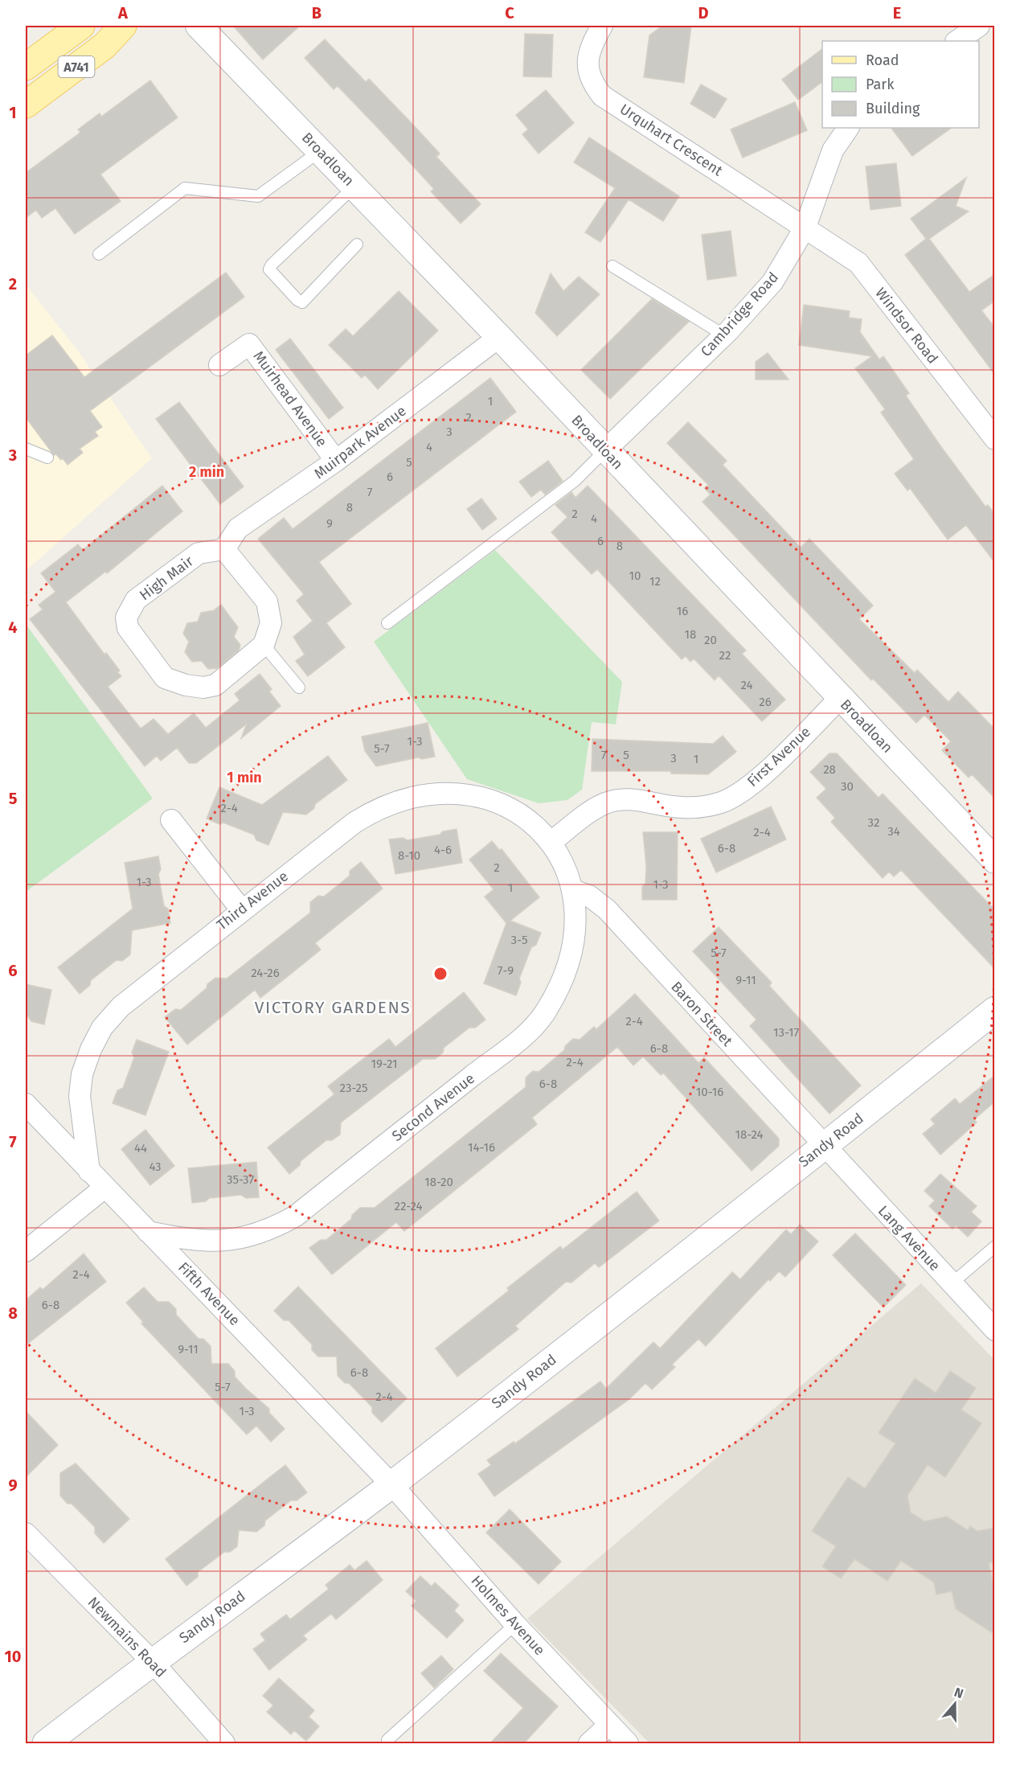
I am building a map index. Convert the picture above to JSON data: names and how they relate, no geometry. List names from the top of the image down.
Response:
{
  "streets": {
    "main road": ["A741", "Sandy Road"],
    "street": [
      "Urquhart Crescent",
      "Broadloan",
      "Cambridge Road",
      "Windsor Road",
      "Muirhead Avenue",
      "Muirpark Avenue",
      "High Mair",
      "First Avenue",
      "Third Avenue",
      "Baron Street",
      "Second Avenue",
      "Lang Avenue",
      "Fifth Avenue",
      "Holmes Avenue",
      "Newmains Road"
    ]
  },
  "crossings": [
    ["Urquhart Crescent", "Cambridge Road"],
    ["Urquhart Crescent", "Windsor Road"],
    ["Broadloan", "Cambridge Road"],
    ["Broadloan", "Muirpark Avenue"],
    ["Broadloan", "First Avenue"],
    ["Cambridge Road", "Windsor Road"],
    ["Muirhead Avenue", "Muirpark Avenue"],
    ["Muirpark Avenue", "High Mair"],
    ["First Avenue", "Third Avenue"],
    ["First Avenue", "Second Avenue"],
    ["Third Avenue", "Second Avenue"],
    ["Third Avenue", "Fifth Avenue"],
    ["Baron Street", "Second Avenue"],
    ["Baron Street", "Sandy Road"],
    ["Baron Street", "Lang Avenue"],
    ["Second Avenue", "Fifth Avenue"],
    ["Sandy Road", "Lang Avenue"],
    ["Sandy Road", "Fifth Avenue"],
    ["Sandy Road", "Holmes Avenue"],
    ["Sandy Road", "Newmains Road"],
    ["Fifth Avenue", "Holmes Avenue"]
  ],
  "districts": ["VICTORY GARDENS"],
  "house_numbers": [
    "1",
    "2",
    "3",
    "4",
    "5",
    "6",
    "7",
    "8",
    "2",
    "4",
    "9",
    "6",
    "8",
    "10",
    "12",
    "16",
    "18",
    "20",
    "22",
    "24",
    "26",
    "1-3",
    "5-7",
    "7",
    "5",
    "3",
    "1",
    "28",
    "30",
    "2-4",
    "32",
    "34",
    "2-4",
    "6-8",
    "4-6",
    "8-10",
    "2",
    "1-3",
    "1-3",
    "1",
    "3-5",
    "5-7",
    "7-9",
    "24-26",
    "9-11",
    "2-4",
    "13-17",
    "6-8",
    "2-4",
    "19-21",
    "6-8",
    "23-25",
    "10-16",
    "18-24",
    "14-16",
    "44",
    "43",
    "35-37",
    "18-20",
    "22-24",
    "2-4",
    "6-8",
    "9-11",
    "6-8",
    "5-7",
    "2-4",
    "1-3"
  ],
  "legend": ["Road", "Park", "Building"],
  "north": "top",
  "grid": {
    "columns": [
      "A",
      "B",
      "C",
      "D",
      "E"
    ],
    "rows": [
      "1",
      "2",
      "3",
      "4",
      "5",
      "6",
      "7",
      "8",
      "9",
      "10"
    ]
  },
  "rings": ["2 min", "1 min"]
}
